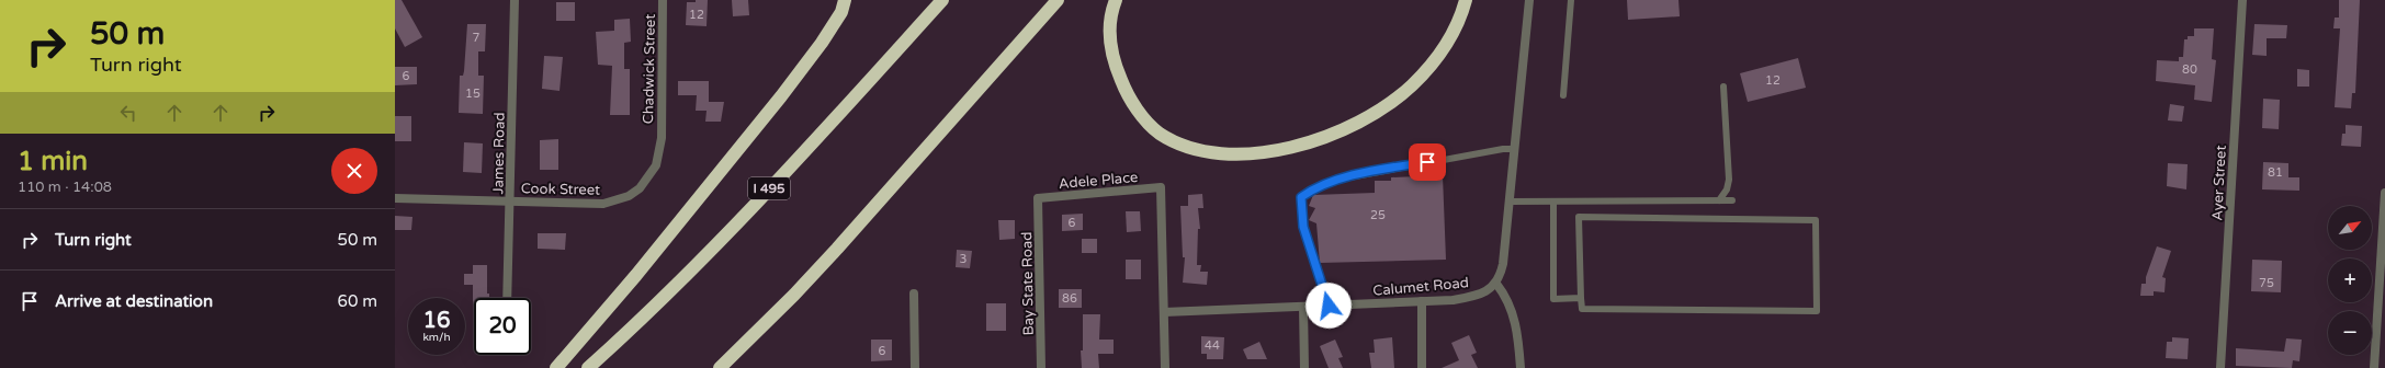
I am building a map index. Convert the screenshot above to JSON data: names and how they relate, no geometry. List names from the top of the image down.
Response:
{
  "streets": {
    "highway": ["I 495"],
    "street": [
      "Chadwick Street",
      "James Road",
      "Adele Place",
      "Ayer Street",
      "Cook Street",
      "Bay State Road",
      "Calumet Road"
    ]
  },
  "crossings": [
    ["Chadwick Street", "Cook Street"],
    ["James Road", "Cook Street"],
    ["Adele Place", "Bay State Road"],
    ["Adele Place", "Calumet Road"]
  ],
  "house_numbers": [
    "12",
    "7",
    "80",
    "6",
    "12",
    "15",
    "81",
    "25",
    "6",
    "3",
    "75",
    "86",
    "44",
    "6"
  ],
  "north": "top right",
  "page": {
    "turn": ["50 m", "Turn right"],
    "heading": ["1 min", "110 m · 14:08"],
    "map_buttons": ["+", "−"],
    "list": [
      {
        "name": "Turn right",
        "value": "50 m"
      },
      {
        "name": "Arrive at destination",
        "value": "60 m"
      }
    ],
    "speed": "16 km/h",
    "limit": "20"
  }
}
